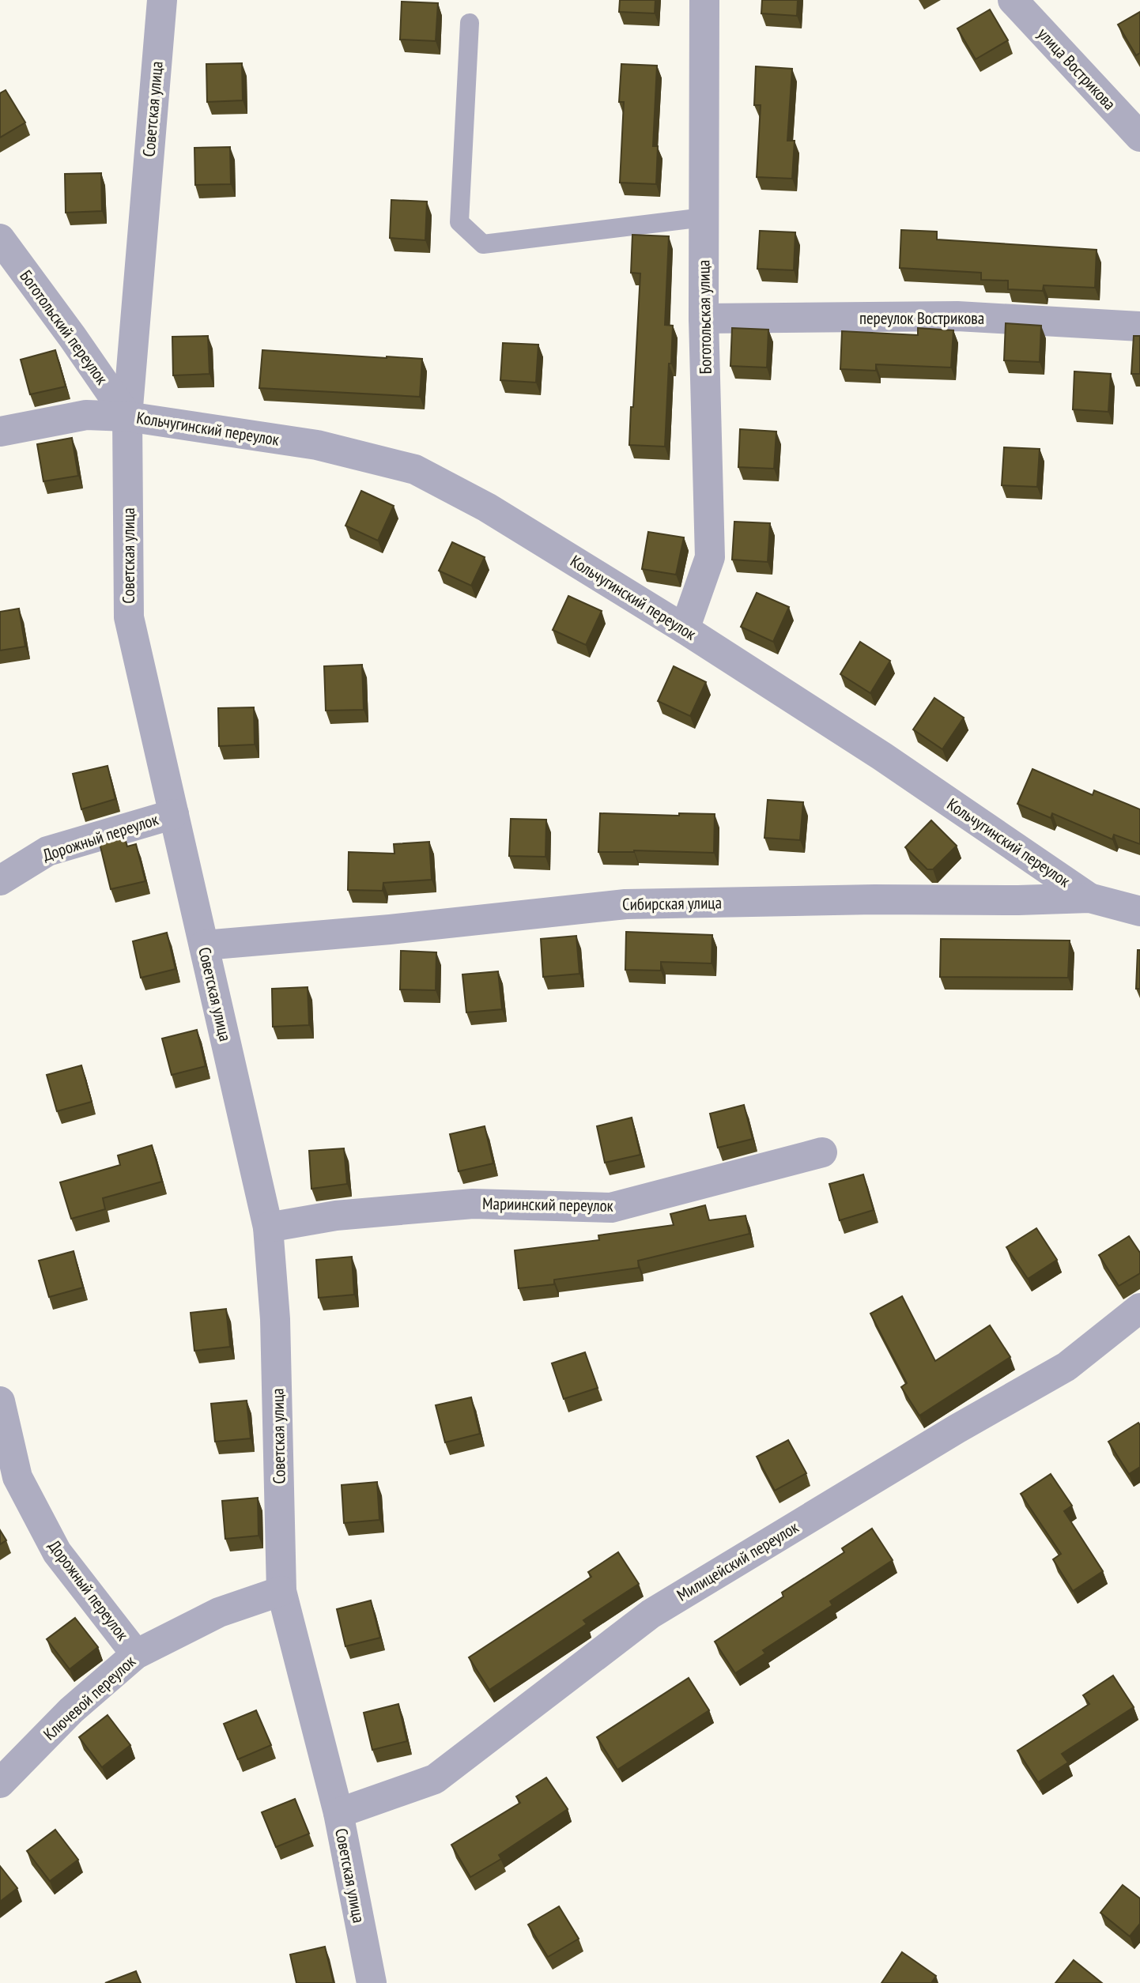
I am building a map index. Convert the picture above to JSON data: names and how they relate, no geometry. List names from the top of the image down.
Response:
{
  "streets": {
    "street": [
      "улица Вострикова",
      "Советская улица",
      "Боготольская улица",
      "переулок Вострикова",
      "Боготольский переулок",
      "Кольчугинский переулок",
      "Дорожный переулок",
      "Сибирская улица",
      "Мариинский переулок",
      "Милицейский переулок",
      "Ключевой переулок"
    ]
  },
  "crossings": [
    ["Советская улица", "Боготольский переулок"],
    ["Советская улица", "Кольчугинский переулок"],
    ["Советская улица", "Дорожный переулок"],
    ["Советская улица", "Сибирская улица"],
    ["Советская улица", "Мариинский переулок"],
    ["Советская улица", "Милицейский переулок"],
    ["Советская улица", "Ключевой переулок"],
    ["Боготольская улица", "переулок Вострикова"],
    ["Боготольская улица", "Кольчугинский переулок"],
    ["Боготольский переулок", "Кольчугинский переулок"],
    ["Кольчугинский переулок", "Сибирская улица"],
    ["Дорожный переулок", "Ключевой переулок"]
  ]
}
